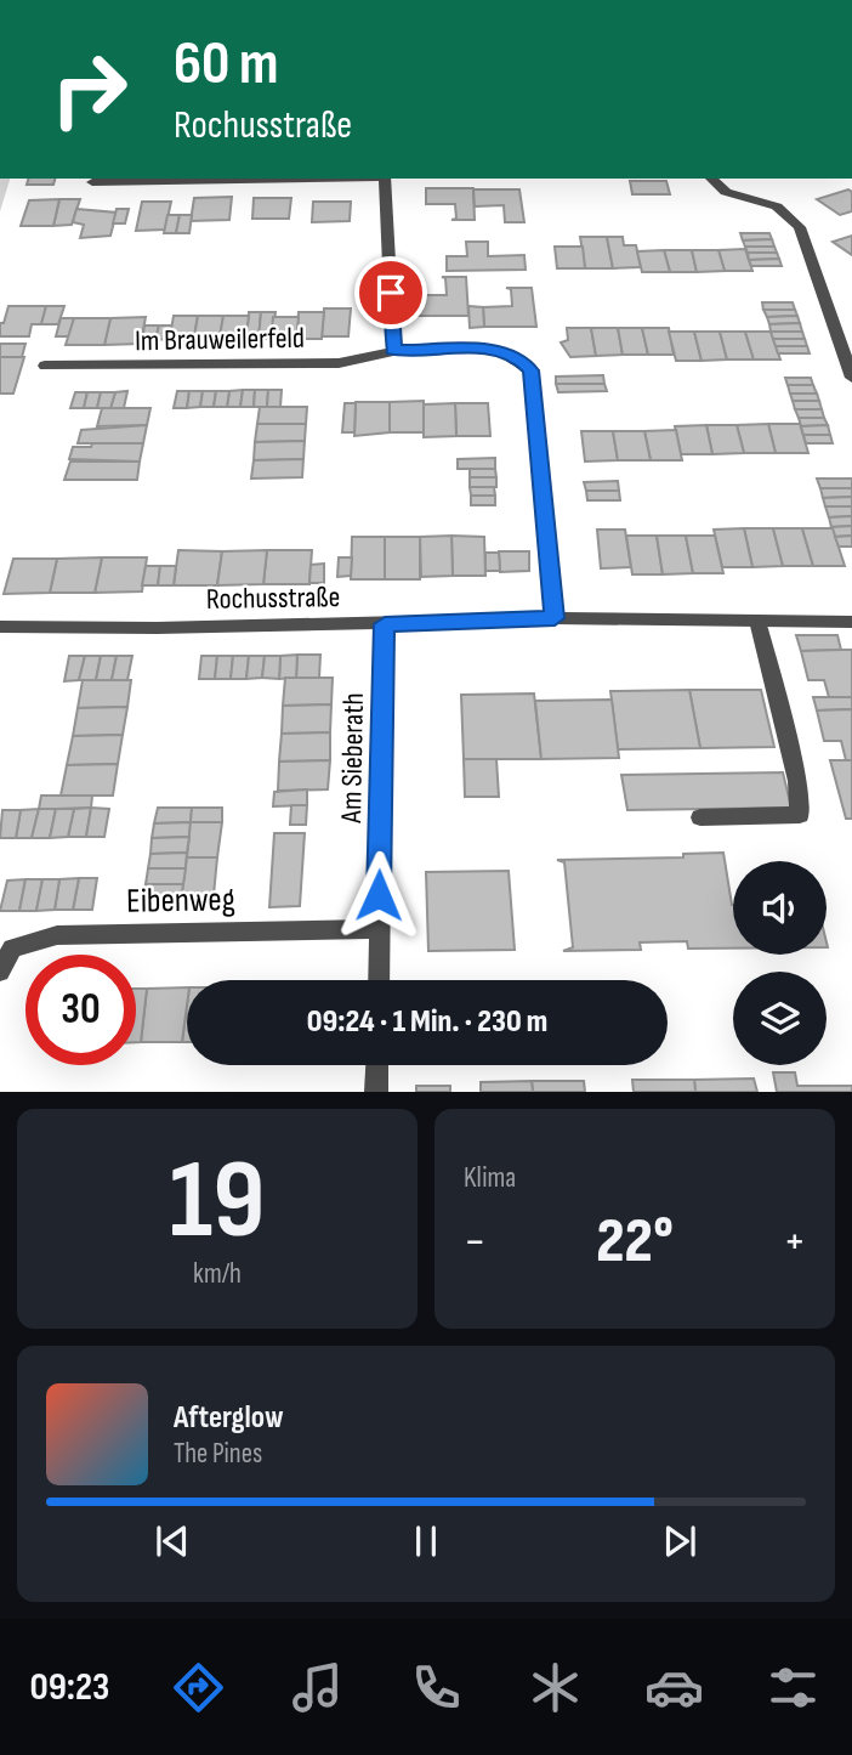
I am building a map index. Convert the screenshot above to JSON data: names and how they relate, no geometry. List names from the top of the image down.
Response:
{
  "streets": {
    "street": [
      "Im Brauweilerfeld",
      "Rochusstraße",
      "Am Sieberath",
      "Eibenweg"
    ]
  },
  "crossings": [
    ["Im Brauweilerfeld", "Rochusstraße"],
    ["Rochusstraße", "Am Sieberath"],
    ["Am Sieberath", "Eibenweg"]
  ],
  "page": {
    "turn": ["60 m", "Rochusstraße"],
    "limit": "30",
    "trip": "09:24 · 1 Min. · 230 m",
    "tile": [
      ["19", "km/h"],
      "Klima"
    ],
    "heat": ["−", "22°", "+"],
    "song": ["Afterglow", "The Pines"],
    "tabs": "09:23"
  }
}
